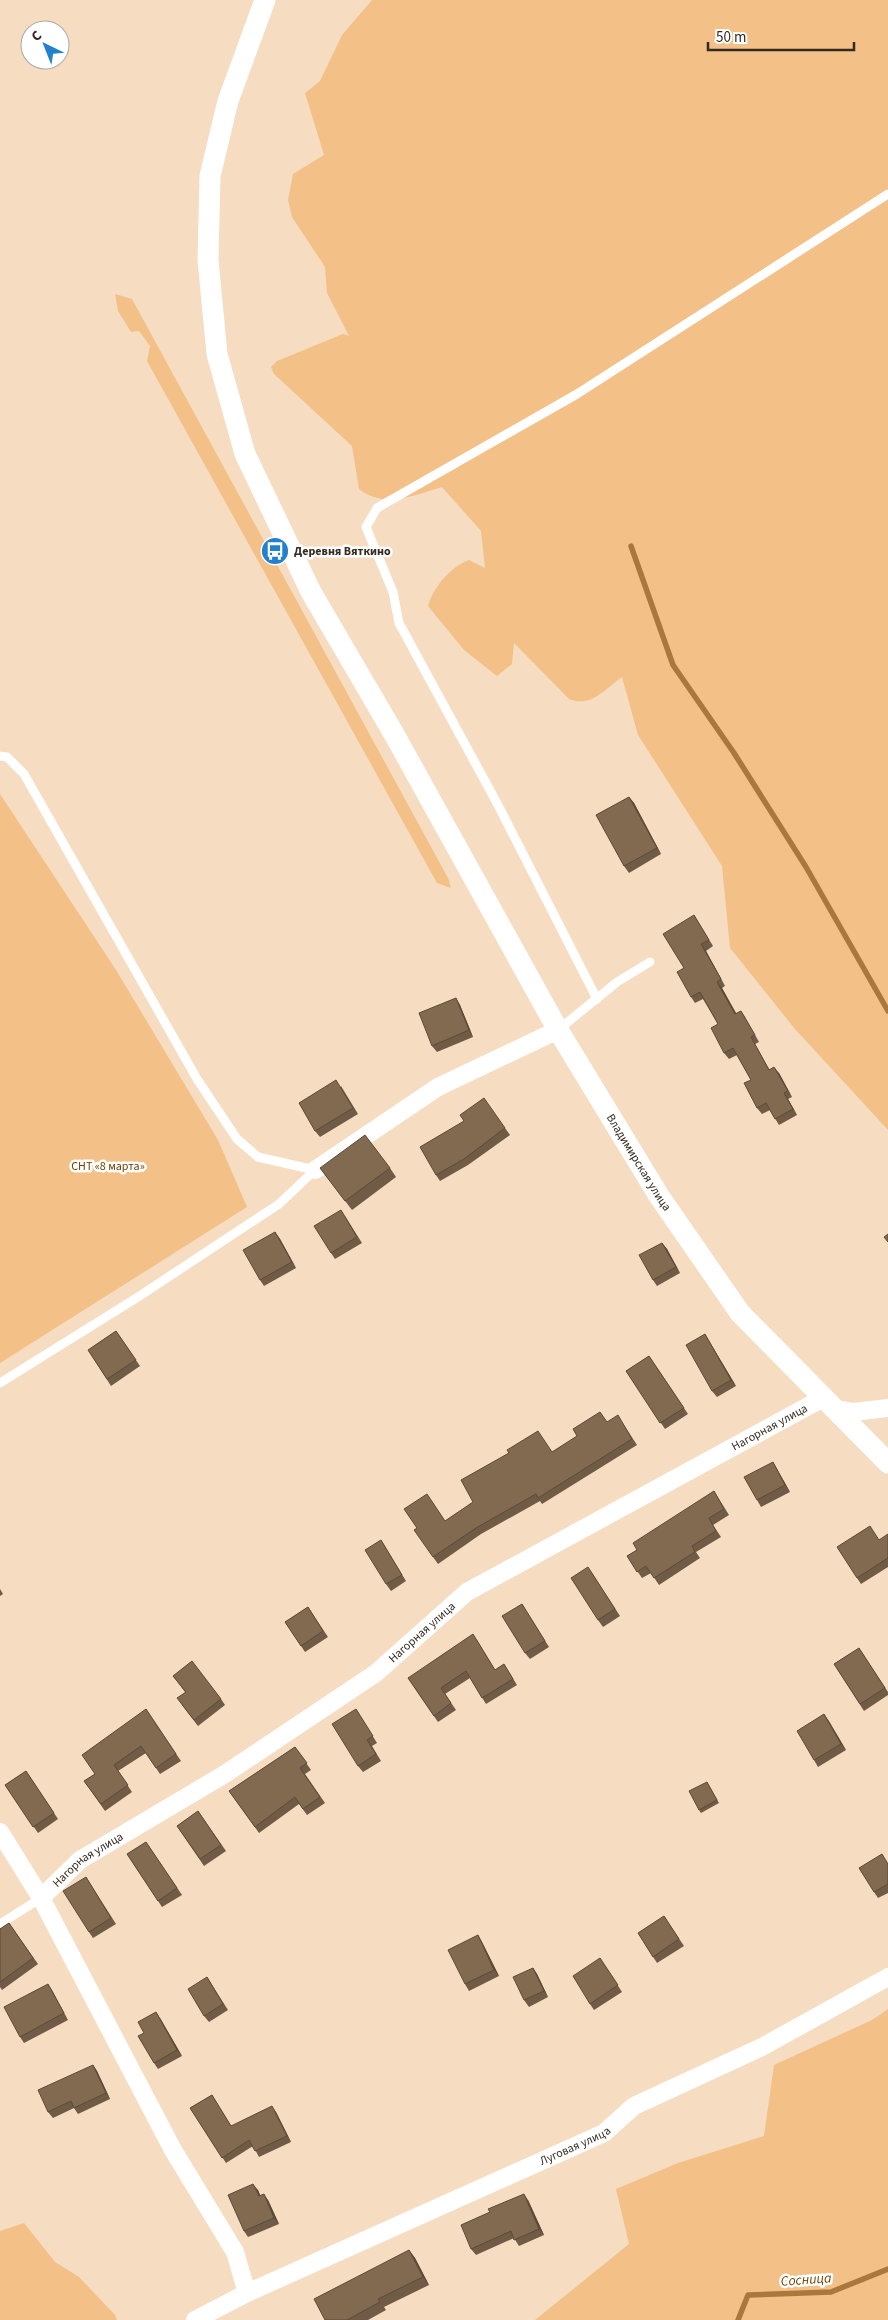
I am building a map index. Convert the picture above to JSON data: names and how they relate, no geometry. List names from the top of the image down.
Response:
{
  "streets": {
    "street": ["Владимирская улица", "Нагорная улица", "Луговая улица"]
  },
  "crossings": [
    ["Владимирская улица", "Нагорная улица"]
  ],
  "water": ["Сосница"],
  "parks": ["СНТ «8 марта»"],
  "places": {
    "bus stop": ["Деревня Вяткино"]
  },
  "scale_bar": "50 m",
  "north": "top left"
}
